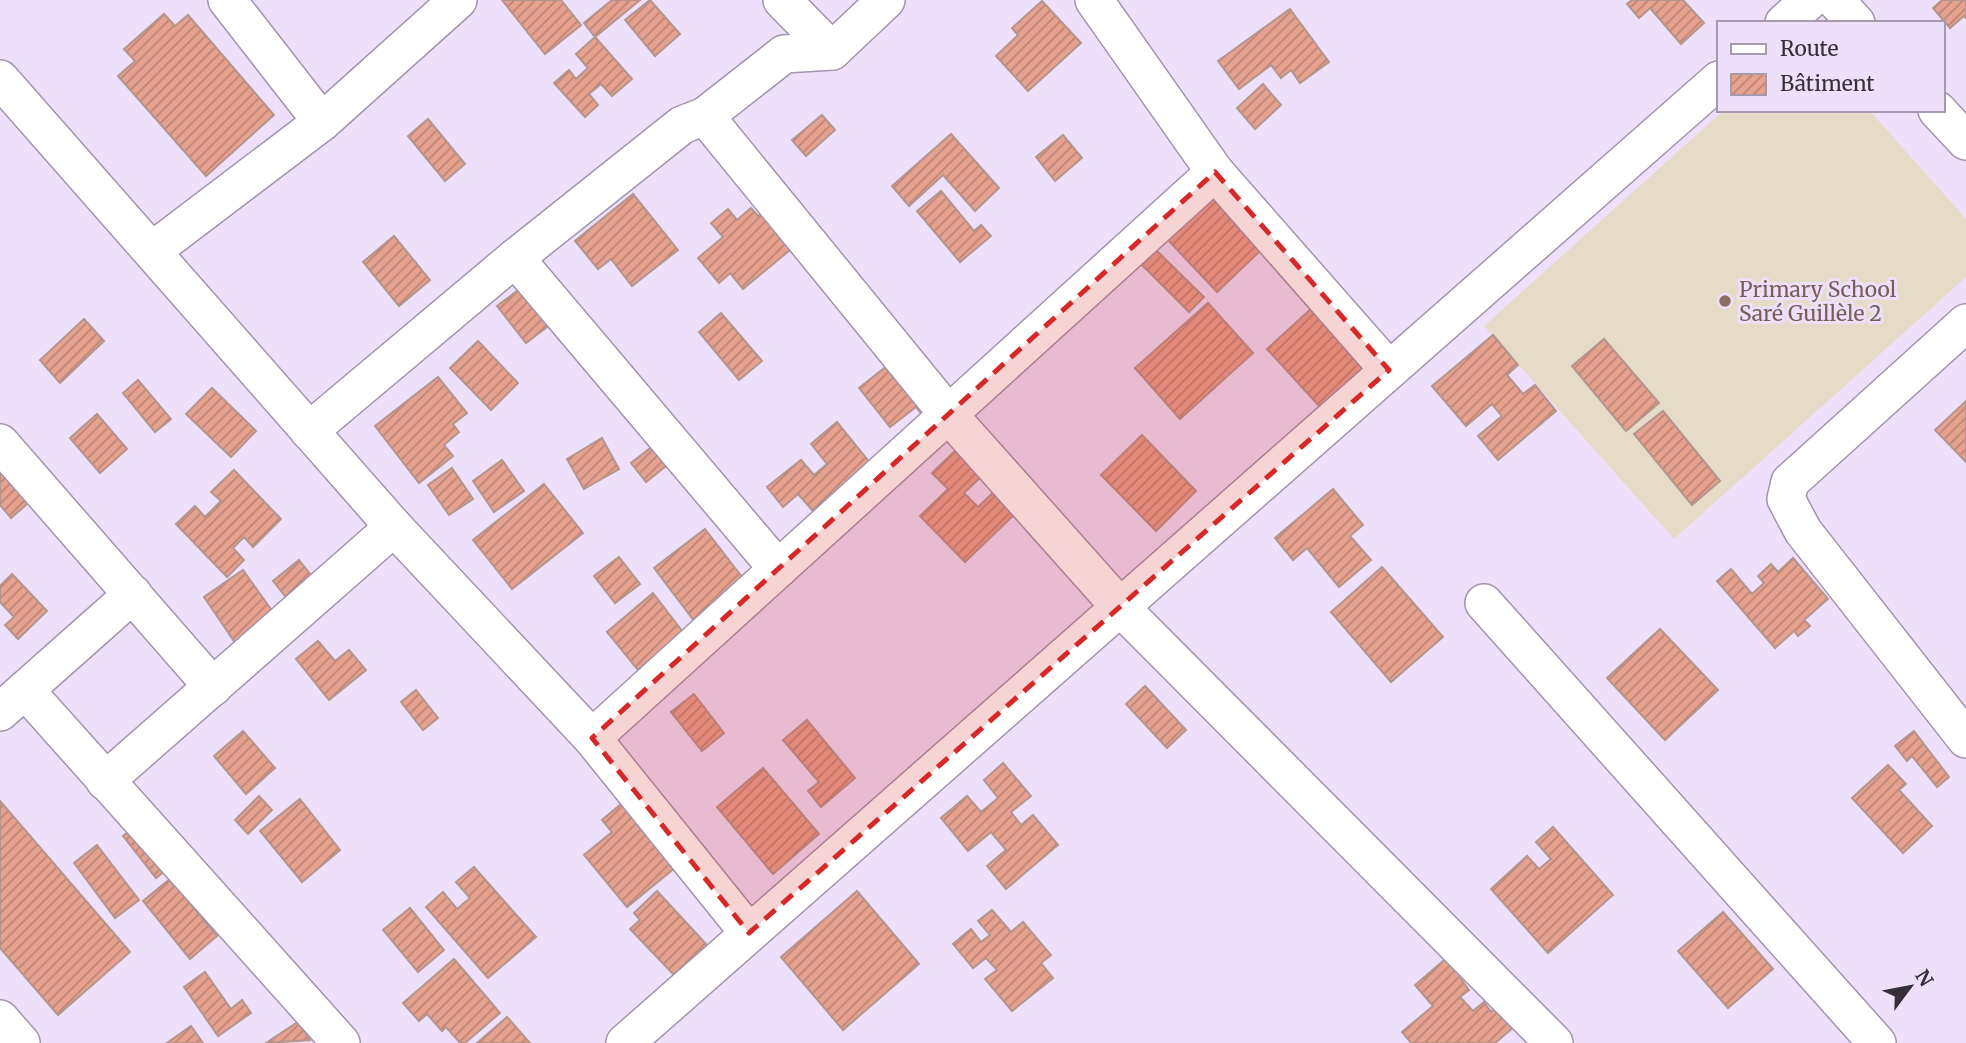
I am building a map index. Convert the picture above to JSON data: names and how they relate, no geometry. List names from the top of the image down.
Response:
{
  "places": ["Primary School Saré Guillèle 2"],
  "legend": ["Route", "Bâtiment"],
  "north": "top right"
}
